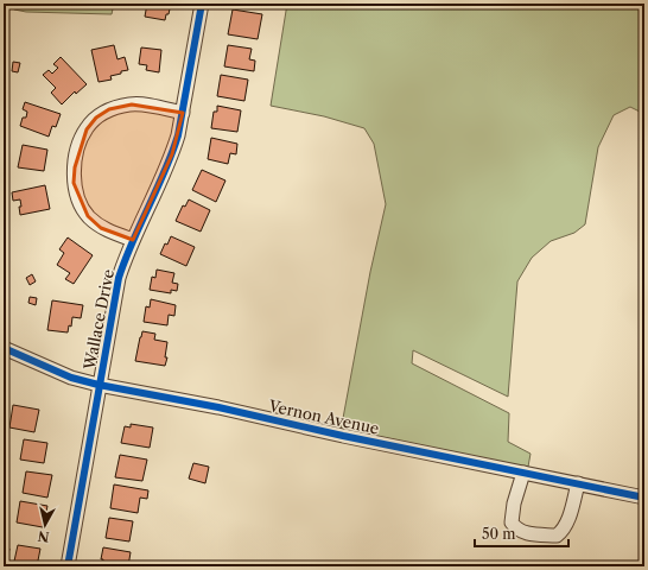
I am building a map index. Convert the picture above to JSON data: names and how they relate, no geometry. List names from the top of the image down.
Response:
{
  "streets": {
    "street": ["Wallace Drive", "Vernon Avenue"]
  },
  "crossings": [
    ["Wallace Drive", "Vernon Avenue"]
  ],
  "scale_bar": "50 m",
  "north": "bottom"
}
